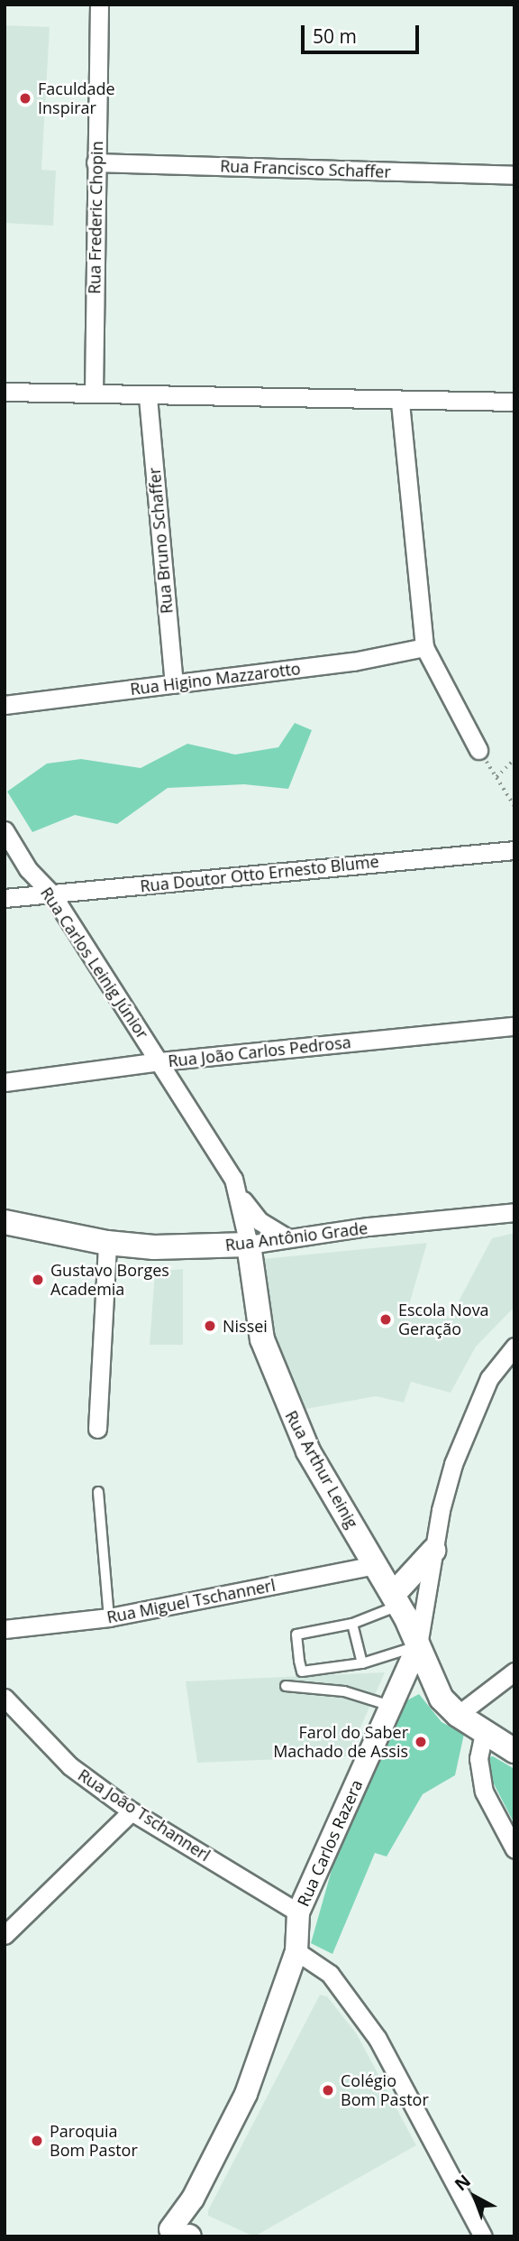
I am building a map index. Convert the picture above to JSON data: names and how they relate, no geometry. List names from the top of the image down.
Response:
{
  "streets": {
    "main road": ["Rua Antônio Grade", "Rua Arthur Leinig"],
    "street": [
      "Rua Francisco Schaffer",
      "Rua Frederic Chopin",
      "Rua Bruno Schaffer",
      "Rua Higino Mazzarotto",
      "Rua Doutor Otto Ernesto Blume",
      "Rua Carlos Leinig Júnior",
      "Rua João Carlos Pedrosa",
      "Rua Miguel Tschannerl",
      "Rua João Tschannerl",
      "Rua Carlos Razera"
    ]
  },
  "crossings": [
    ["Rua Francisco Schaffer", "Rua Frederic Chopin"],
    ["Rua Bruno Schaffer", "Rua Higino Mazzarotto"],
    ["Rua Doutor Otto Ernesto Blume", "Rua Carlos Leinig Júnior"],
    ["Rua Carlos Leinig Júnior", "Rua João Carlos Pedrosa"],
    ["Rua Carlos Leinig Júnior", "Rua Antônio Grade"],
    ["Rua Carlos Leinig Júnior", "Rua Arthur Leinig"],
    ["Rua Antônio Grade", "Rua Arthur Leinig"],
    ["Rua Arthur Leinig", "Rua Miguel Tschannerl"],
    ["Rua Arthur Leinig", "Rua Carlos Razera"],
    ["Rua João Tschannerl", "Rua Carlos Razera"]
  ],
  "places": [
    "Faculdade Inspirar",
    "Gustavo Borges Academia",
    "Escola Nova Geração",
    "Nissei",
    "Farol do Saber Machado de Assis",
    "Colégio Bom Pastor",
    "Paroquia Bom Pastor"
  ],
  "scale_bar": "50 m",
  "north": "top left"
}
